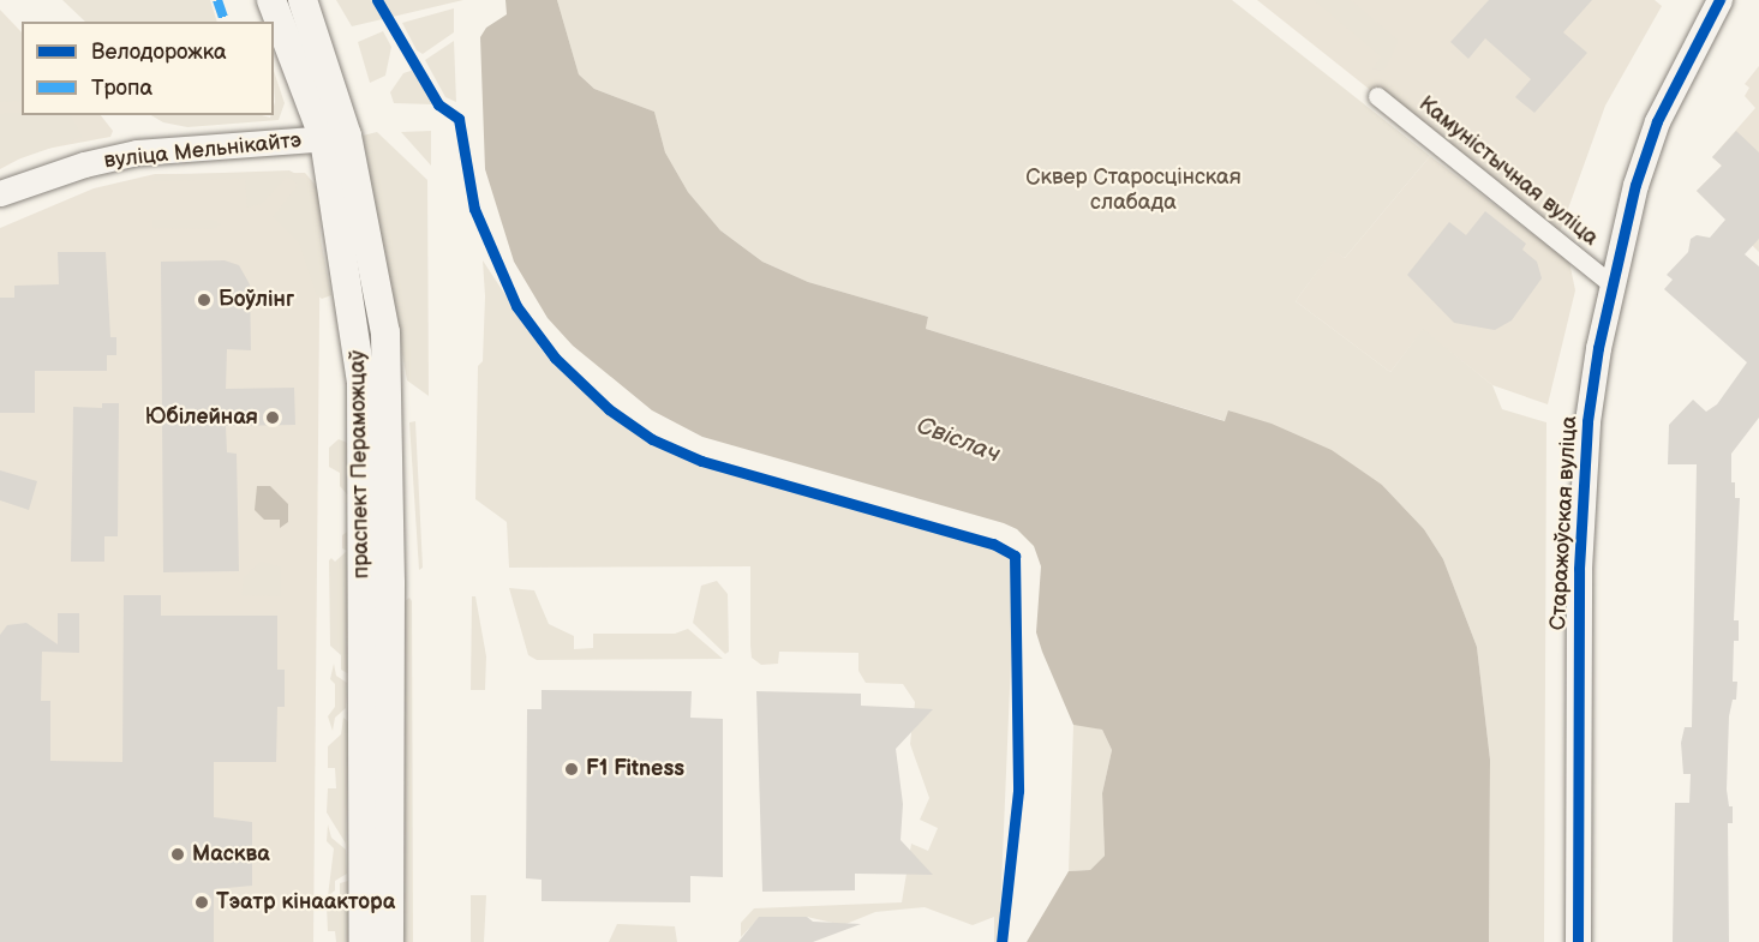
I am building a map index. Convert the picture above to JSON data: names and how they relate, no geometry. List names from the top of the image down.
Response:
{
  "streets": {
    "main road": ["вуліца Мельнікайтэ", "праспект Пераможцаў", "Старажоўская вуліца"],
    "street": ["Камуністычная вуліца"]
  },
  "crossings": [
    ["вуліца Мельнікайтэ", "праспект Пераможцаў"],
    ["Камуністычная вуліца", "Старажоўская вуліца"]
  ],
  "water": ["Свіслач"],
  "parks": ["Сквер Старосцінская слабада"],
  "places": [
    "Боўлінг",
    "Юбілейная",
    "F1 Fitness",
    "Масква",
    "Тэатр кінаактора"
  ],
  "legend": ["Велодорожка", "Тропа"]
}
